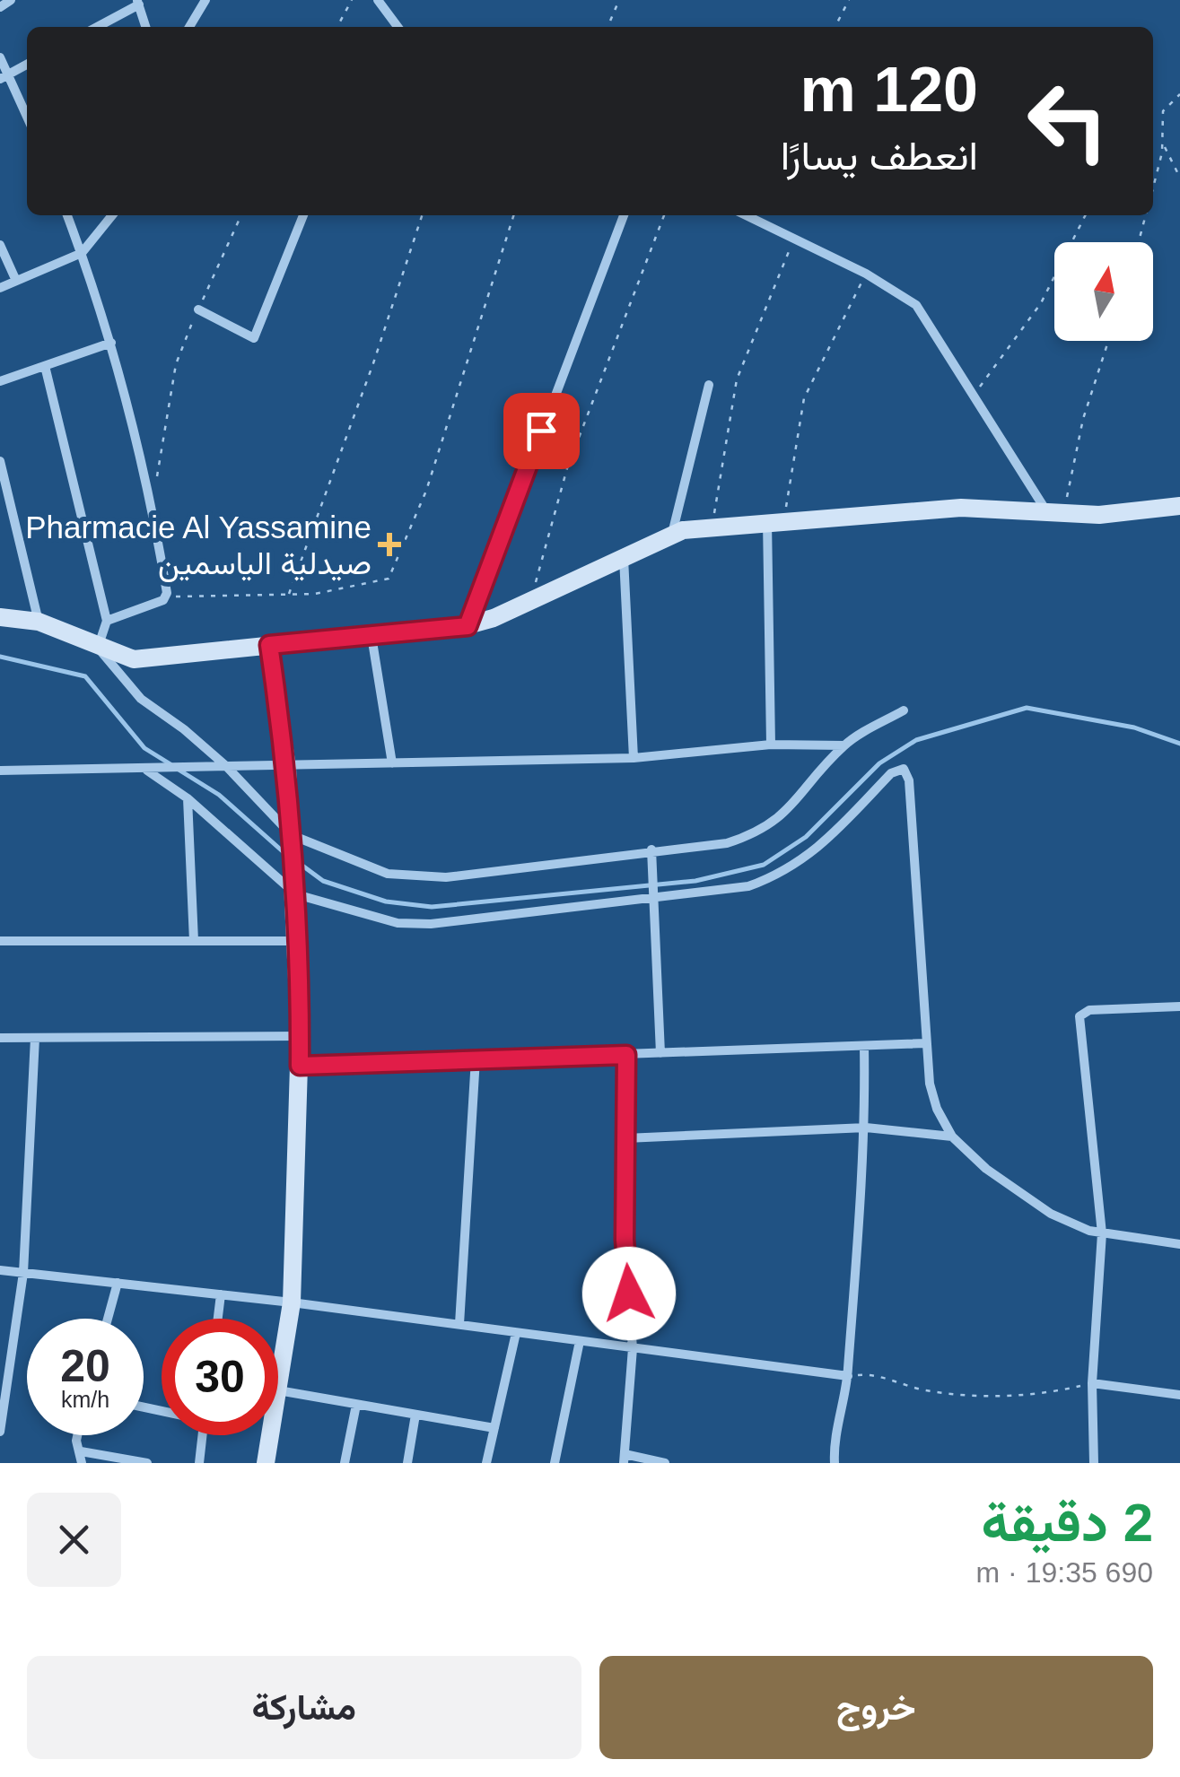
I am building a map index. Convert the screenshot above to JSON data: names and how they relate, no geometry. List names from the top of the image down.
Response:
{
  "places": {
    "health": ["Pharmacie Al Yassamine صيدلية الياسمين"]
  },
  "north": "top",
  "page": {
    "turn": ["120 m", "انعطف يسارًا"],
    "speed": "20 km/h",
    "limit": "30",
    "heading": ["2 دقيقة", "690 m · 19:35"],
    "buttons": ["خروج", "مشاركة"]
  }
}
